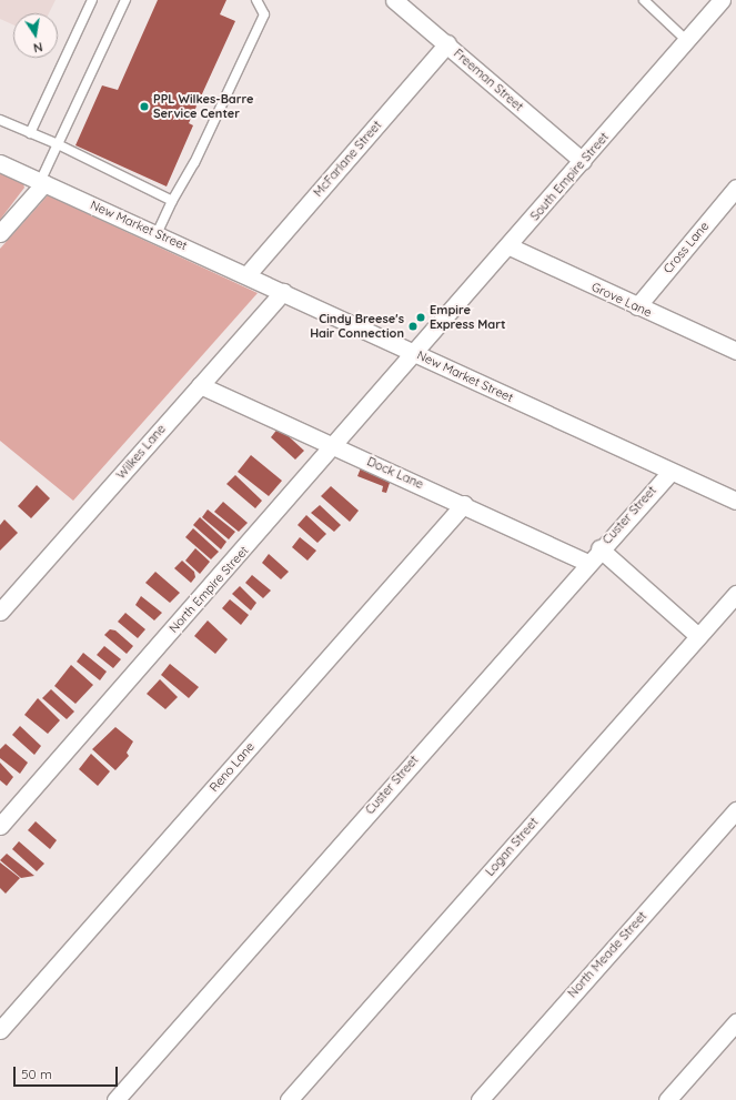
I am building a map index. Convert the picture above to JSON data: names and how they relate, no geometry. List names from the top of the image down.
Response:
{
  "streets": {
    "street": [
      "Freeman Street",
      "McFarlane Street",
      "South Empire Street",
      "New Market Street",
      "Cross Lane",
      "Grove Lane",
      "Wilkes Lane",
      "Dock Lane",
      "Custer Street",
      "North Empire Street",
      "Reno Lane",
      "Logan Street",
      "North Meade Street"
    ]
  },
  "crossings": [
    ["Freeman Street", "McFarlane Street"],
    ["Freeman Street", "South Empire Street"],
    ["McFarlane Street", "New Market Street"],
    ["South Empire Street", "New Market Street"],
    ["South Empire Street", "Grove Lane"],
    ["South Empire Street", "North Empire Street"],
    ["New Market Street", "Wilkes Lane"],
    ["New Market Street", "Custer Street"],
    ["New Market Street", "North Empire Street"],
    ["Cross Lane", "Grove Lane"],
    ["Wilkes Lane", "Dock Lane"],
    ["Dock Lane", "Custer Street"],
    ["Dock Lane", "North Empire Street"],
    ["Dock Lane", "Reno Lane"]
  ],
  "places": ["PPL Wilkes-Barre Service Center", "Empire Express Mart", "Cindy Breese's Hair Connection"],
  "scale_bar": "50 m",
  "north": "bottom"
}
